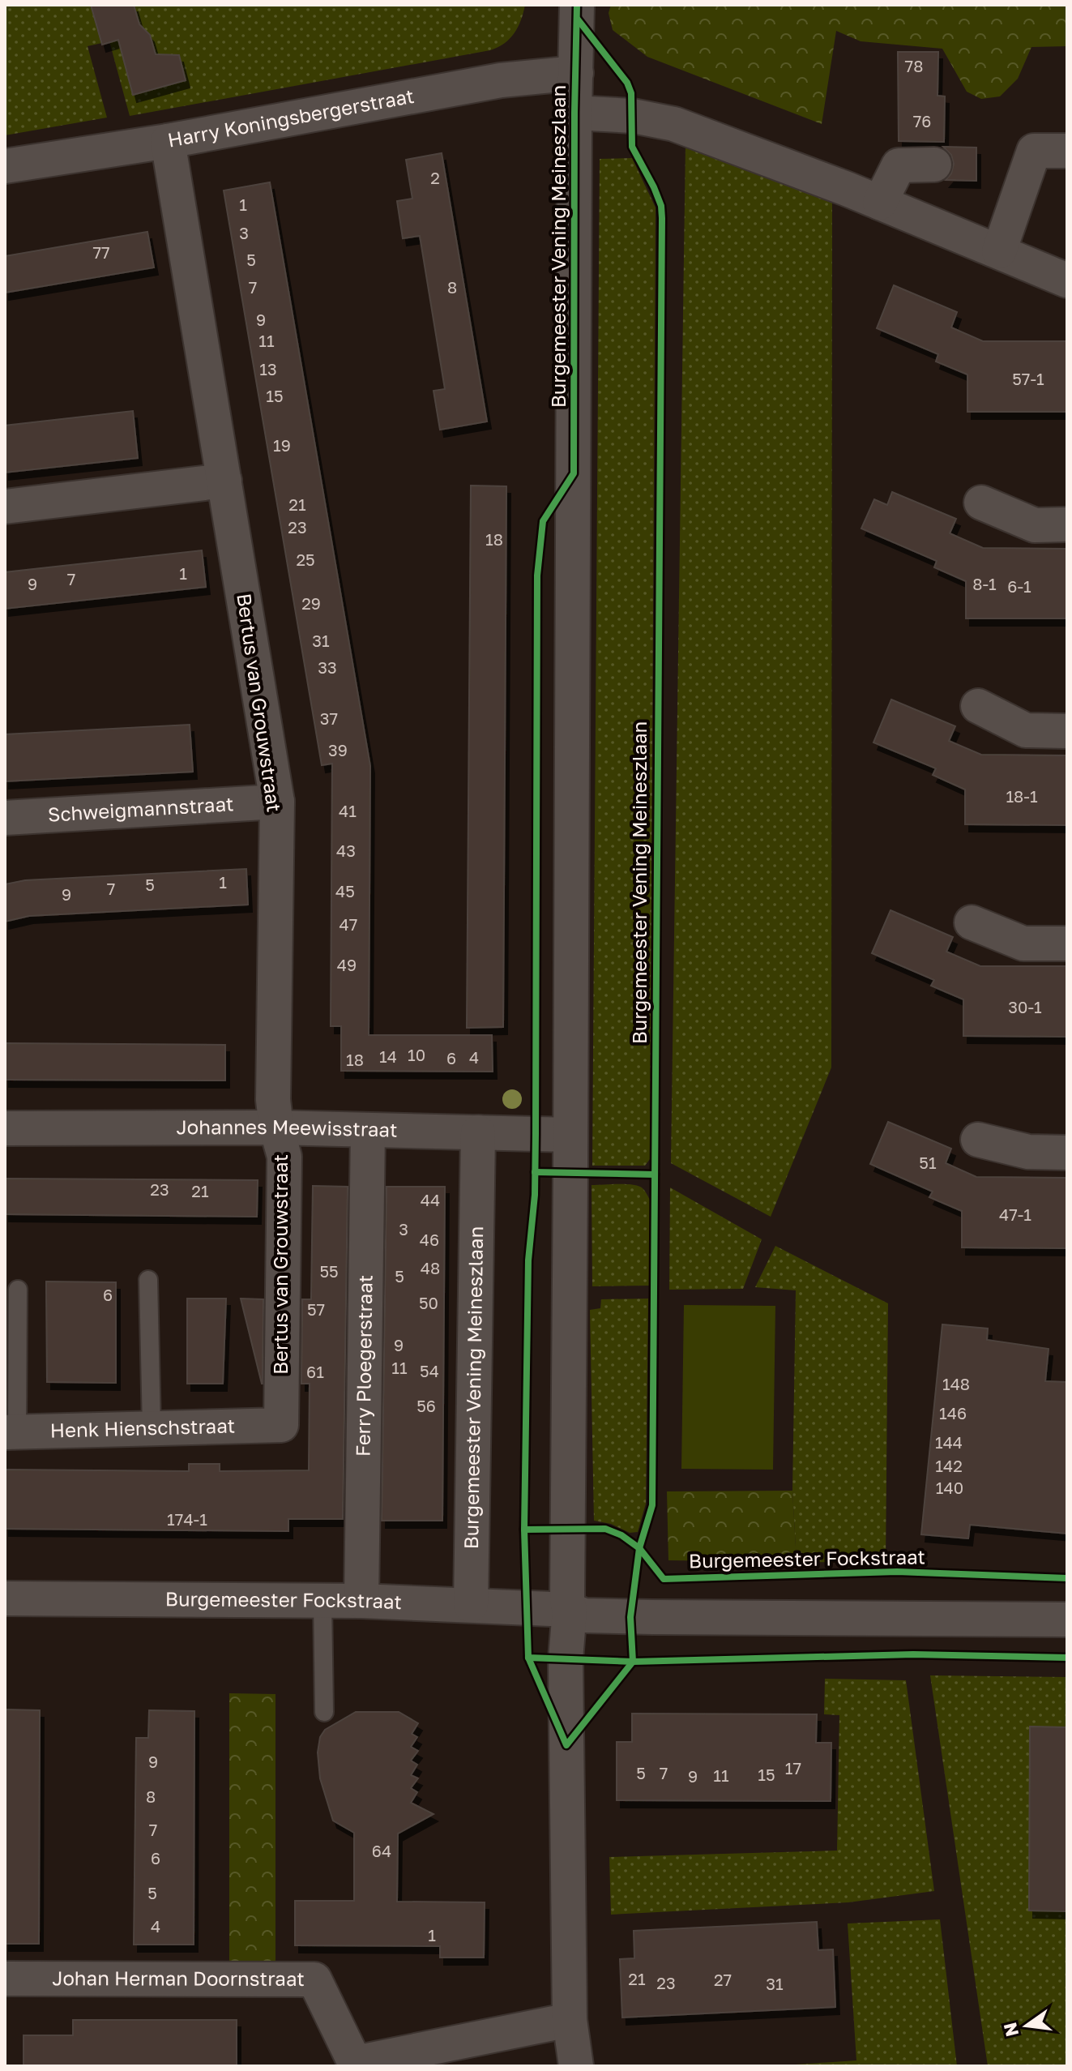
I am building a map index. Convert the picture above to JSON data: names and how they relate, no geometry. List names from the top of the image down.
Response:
{
  "streets": {
    "street": [
      "Harry Koningsbergerstraat",
      "Burgemeester Vening Meineszlaan",
      "Bertus van Grouwstraat",
      "Schweigmannstraat",
      "Johannes Meewisstraat",
      "Ferry Ploegerstraat",
      "Henk Hienschstraat",
      "Burgemeester Fockstraat",
      "Johan Herman Doornstraat"
    ]
  },
  "crossings": [
    ["Harry Koningsbergerstraat", "Burgemeester Vening Meineszlaan"],
    ["Harry Koningsbergerstraat", "Bertus van Grouwstraat"],
    ["Burgemeester Vening Meineszlaan", "Johannes Meewisstraat"],
    ["Burgemeester Vening Meineszlaan", "Burgemeester Fockstraat"],
    ["Burgemeester Vening Meineszlaan", "Johan Herman Doornstraat"],
    ["Bertus van Grouwstraat", "Schweigmannstraat"],
    ["Bertus van Grouwstraat", "Johannes Meewisstraat"],
    ["Bertus van Grouwstraat", "Henk Hienschstraat"],
    ["Johannes Meewisstraat", "Ferry Ploegerstraat"],
    ["Ferry Ploegerstraat", "Burgemeester Fockstraat"]
  ],
  "house_numbers": [
    "78",
    "76",
    "2",
    "1",
    "3",
    "77",
    "5",
    "7",
    "8",
    "9",
    "11",
    "13",
    "57-1",
    "15",
    "19",
    "21",
    "23",
    "18",
    "25",
    "1",
    "7",
    "9",
    "8-1",
    "6-1",
    "29",
    "31",
    "33",
    "37",
    "39",
    "18-1",
    "41",
    "43",
    "1",
    "5",
    "7",
    "45",
    "9",
    "47",
    "49",
    "30-1",
    "10",
    "14",
    "4",
    "6",
    "18",
    "51",
    "23",
    "21",
    "44",
    "47-1",
    "3",
    "46",
    "48",
    "55",
    "5",
    "6",
    "50",
    "57",
    "9",
    "11",
    "54",
    "61",
    "148",
    "56",
    "146",
    "144",
    "142",
    "140",
    "174-1",
    "9",
    "17",
    "5",
    "7",
    "15",
    "11",
    "9",
    "8",
    "7",
    "64",
    "6",
    "5",
    "4",
    "1",
    "21",
    "27",
    "23",
    "31"
  ],
  "north": "left"
}
